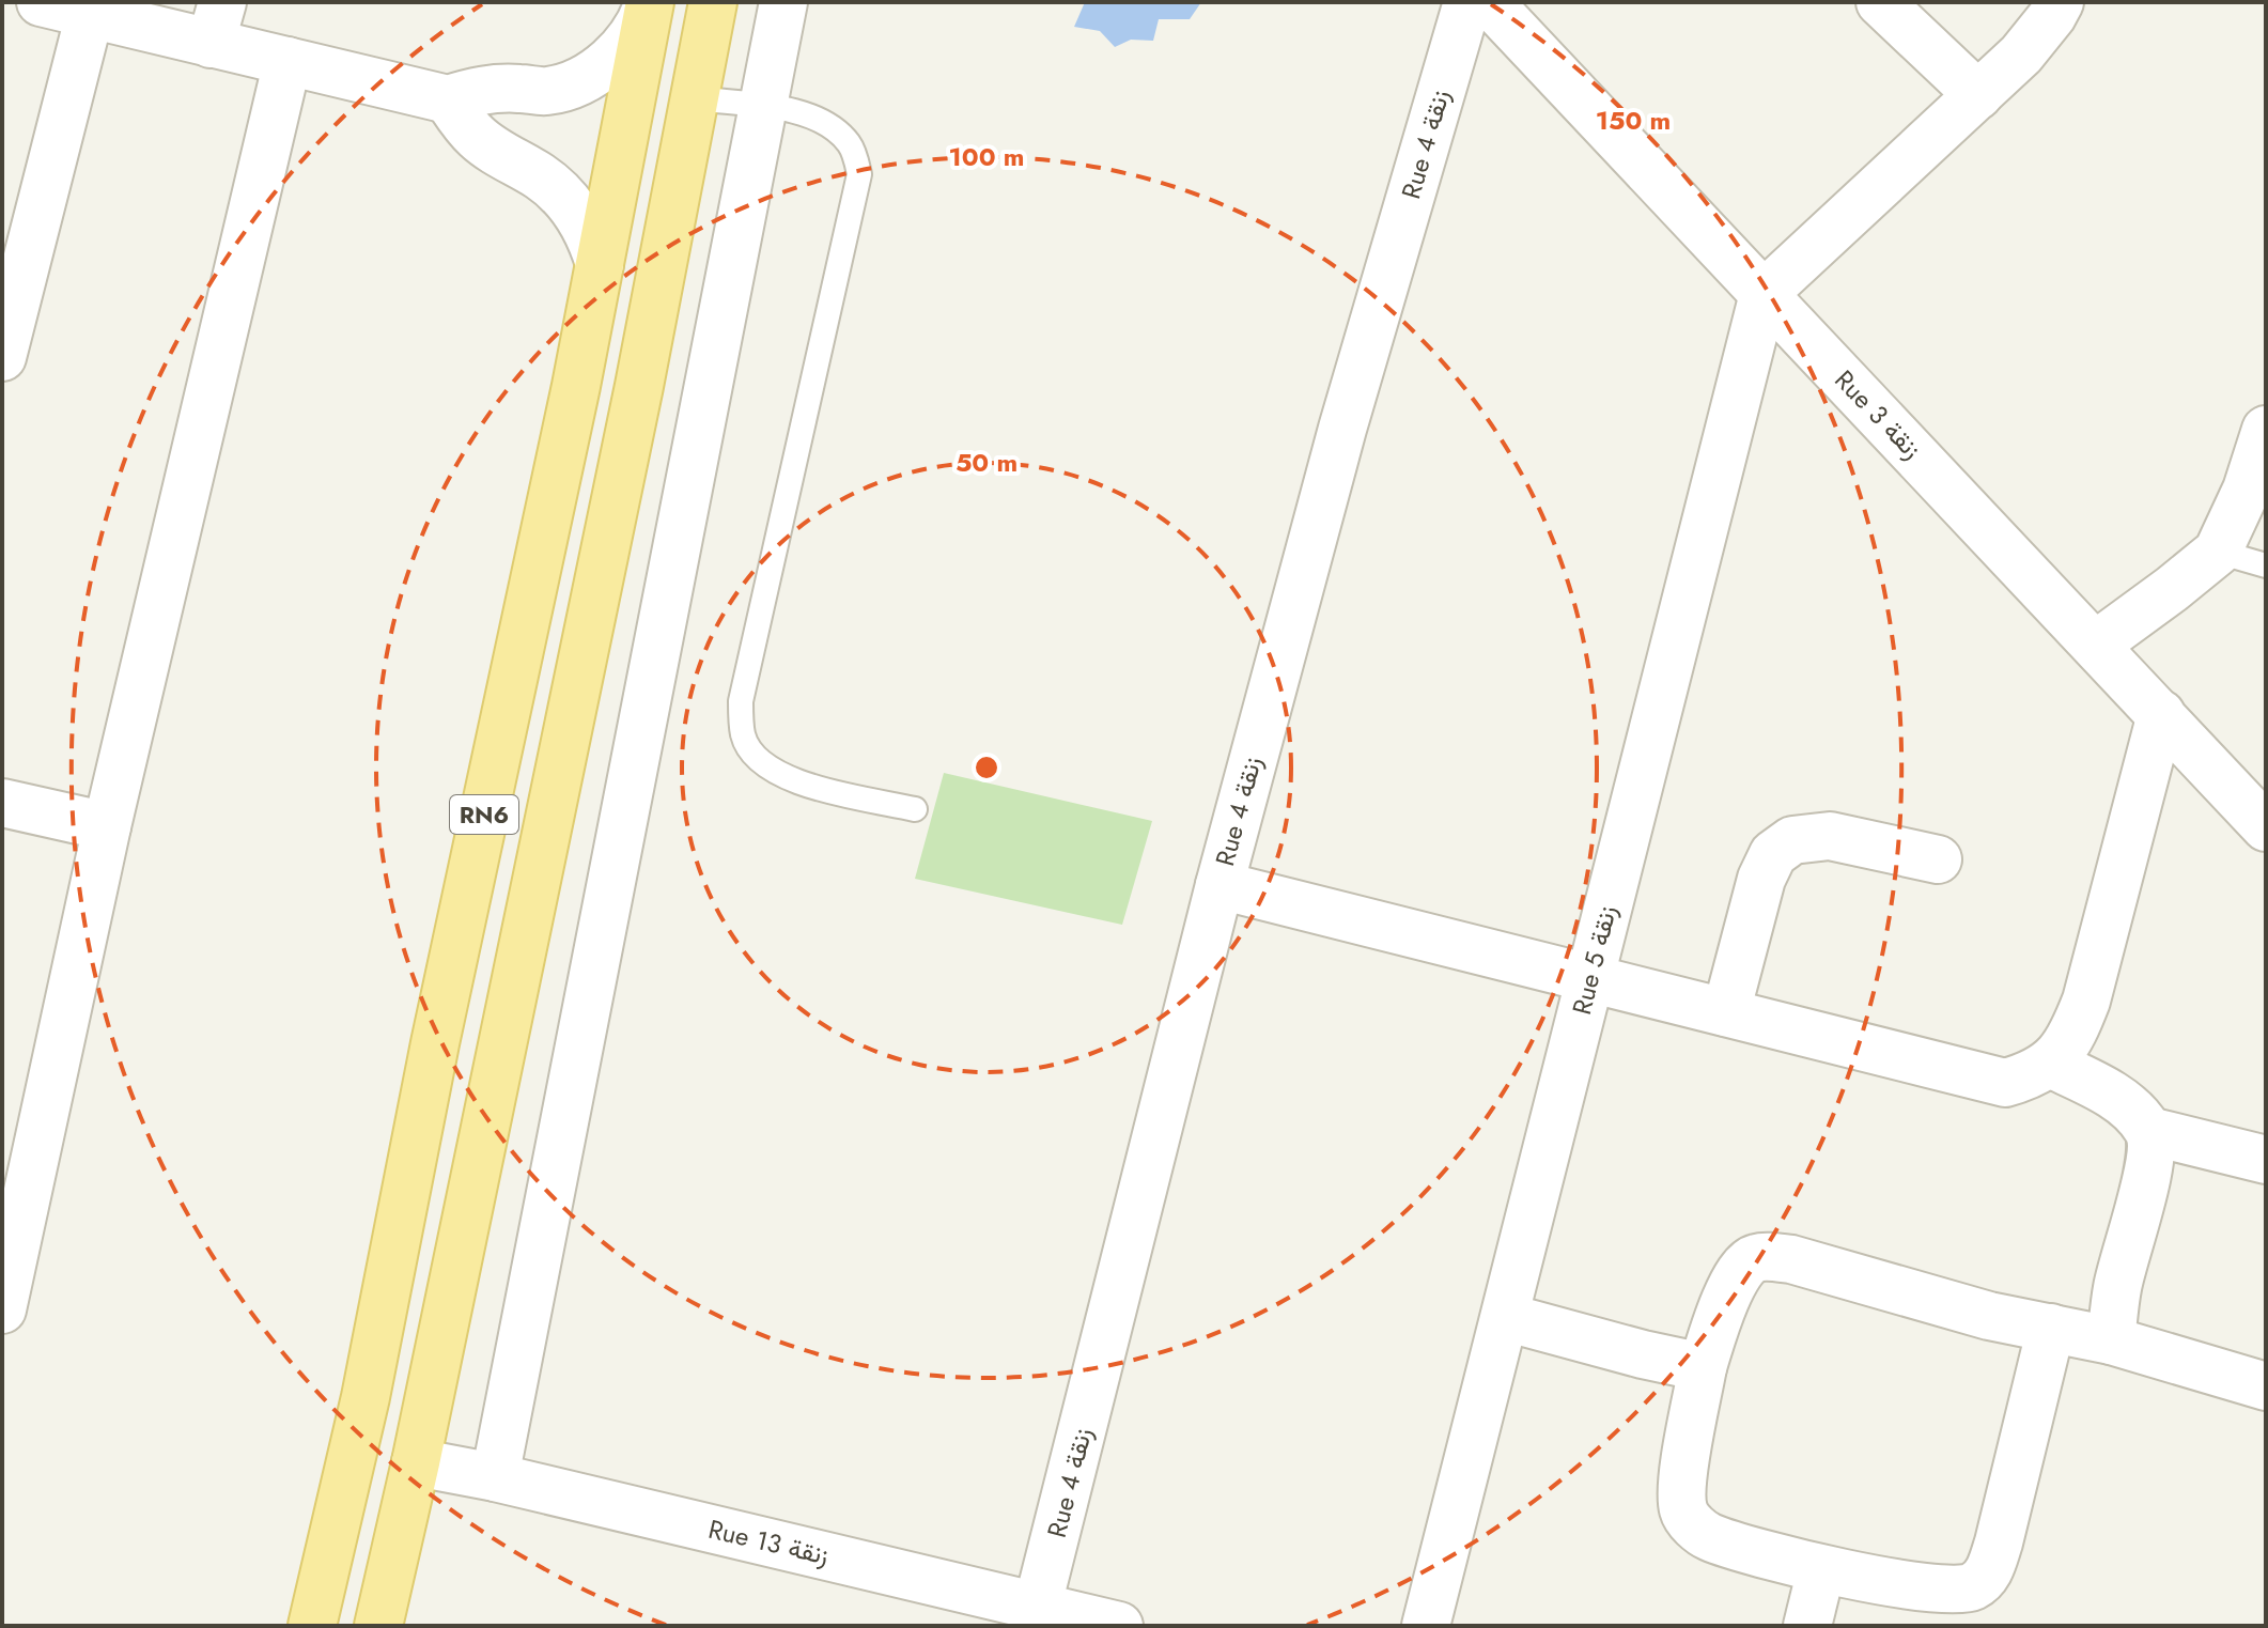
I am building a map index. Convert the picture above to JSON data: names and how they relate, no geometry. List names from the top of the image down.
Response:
{
  "streets": {
    "main road": ["RN6"],
    "street": [
      "Rue 4 زنقة",
      "Rue 3 زنقة",
      "Rue 5 زنقة",
      "Rue 13 زنقة"
    ]
  },
  "crossings": [
    ["Rue 4 زنقة", "Rue 13 زنقة"],
    ["Rue 3 زنقة", "Rue 5 زنقة"],
    ["RN6", "Rue 13 زنقة"]
  ],
  "rings": ["150 m", "100 m", "50 m"]
}
